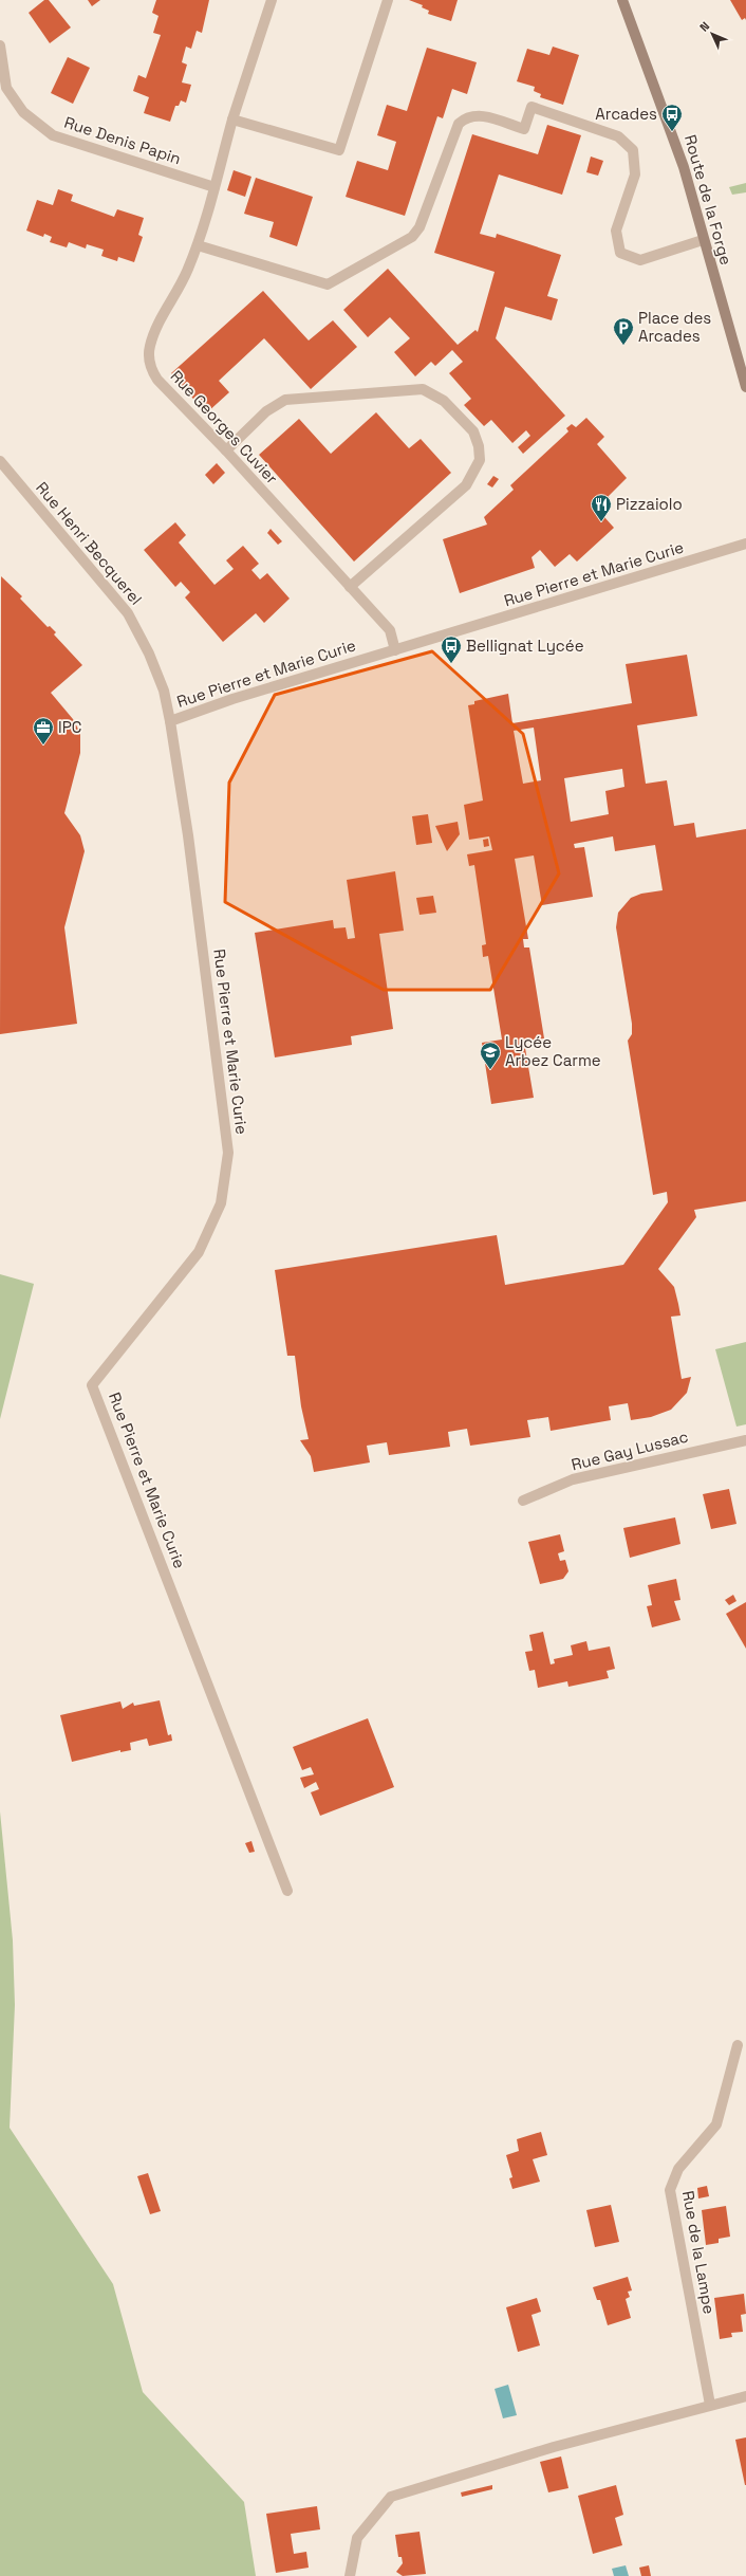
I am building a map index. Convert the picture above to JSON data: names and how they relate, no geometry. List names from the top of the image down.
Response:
{
  "streets": {
    "main road": ["Route de la Forge"],
    "street": [
      "Rue Denis Papin",
      "Rue Georges Cuvier",
      "Rue Henri Becquerel",
      "Rue Pierre et Marie Curie",
      "Rue Gay Lussac",
      "Rue de la Lampe"
    ]
  },
  "crossings": [
    ["Rue Denis Papin", "Rue Georges Cuvier"],
    ["Rue Georges Cuvier", "Rue Pierre et Marie Curie"],
    ["Rue Henri Becquerel", "Rue Pierre et Marie Curie"]
  ],
  "places": {
    "bus stop": ["Arcades", "Bellignat Lycée"],
    "parking": ["Place des Arcades"],
    "restaurant": ["Pizzaiolo"],
    "office": ["IPC"],
    "school or university": ["Lycée Arbez Carme"]
  },
  "north": "top left"
}
